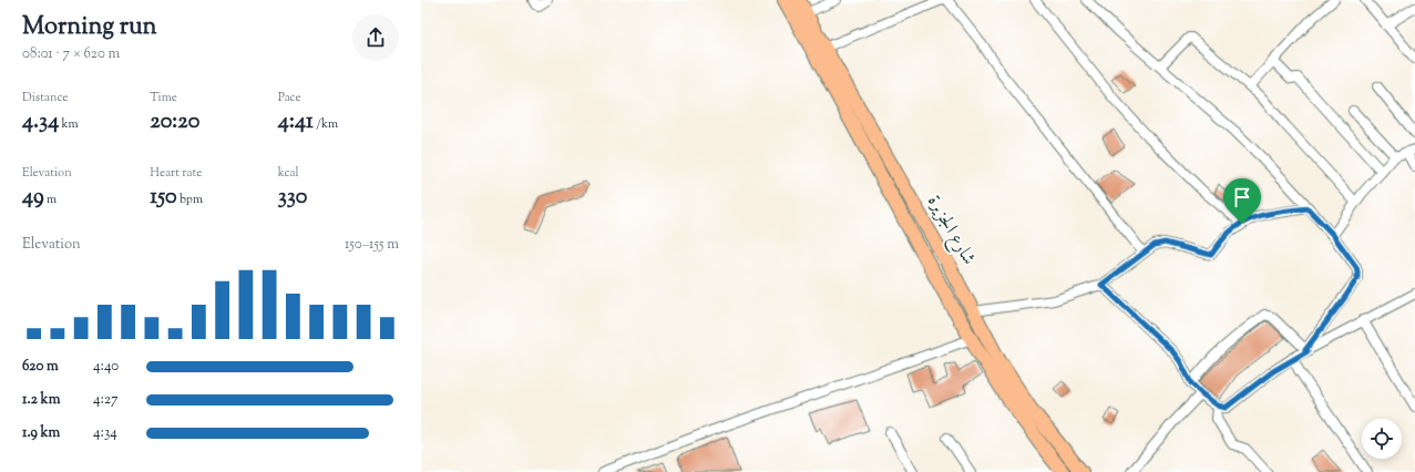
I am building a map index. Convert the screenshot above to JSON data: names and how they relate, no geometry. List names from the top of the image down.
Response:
{
  "streets": {
    "main road": ["شارع الجزيرة"]
  },
  "page": {
    "heading": ["Morning run", "08:01 · 7 × 620 m"],
    "stats": [
      ["Distance", "4.34 km"],
      ["Time", "20:20"],
      ["Pace", "4:41 /km"],
      ["Elevation", "49 m"],
      ["Heart rate", "150 bpm"],
      ["kcal", "330"]
    ],
    "chart": ["Elevation", "150–155 m"],
    "list": [
      {
        "name": "620 m",
        "note": "4:40"
      },
      {
        "name": "1.2 km",
        "note": "4:27"
      },
      {
        "name": "1.9 km",
        "note": "4:34"
      }
    ]
  }
}
